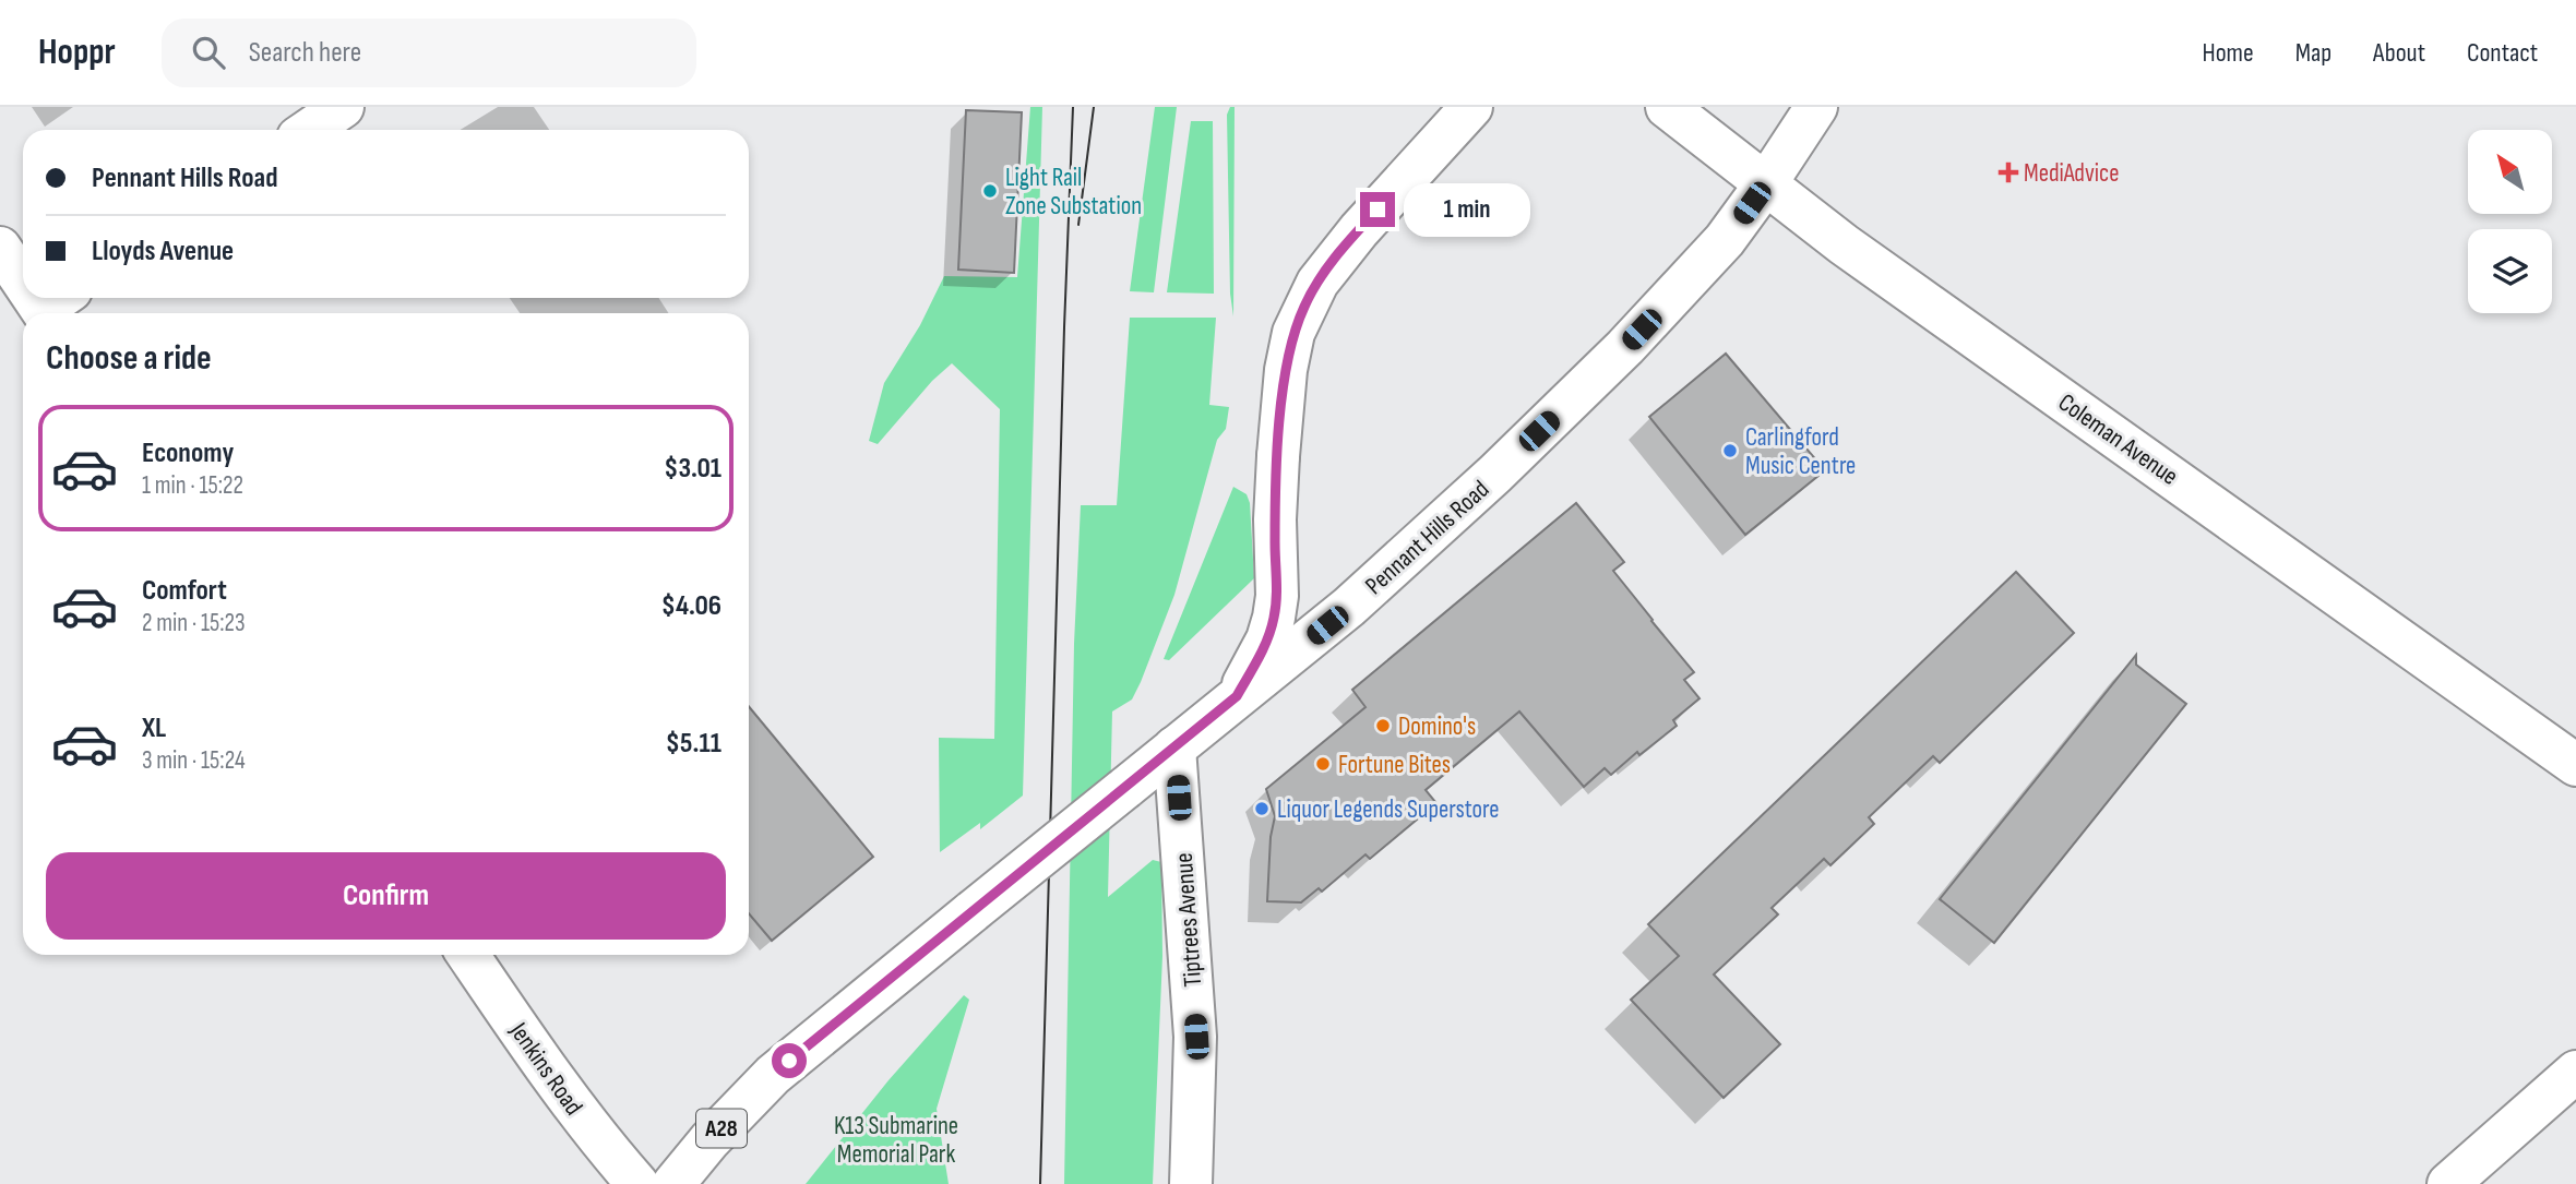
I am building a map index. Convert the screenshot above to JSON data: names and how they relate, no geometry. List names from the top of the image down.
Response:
{
  "streets": {
    "main road": [
      "Coleman Avenue",
      "Pennant Hills Road",
      "Tiptrees Avenue",
      "Jenkins Road",
      "A28"
    ]
  },
  "crossings": [
    ["Coleman Avenue", "Pennant Hills Road"],
    ["Pennant Hills Road", "Tiptrees Avenue"]
  ],
  "parks": ["K13 Submarine Memorial Park"],
  "places": {
    "health": ["MediAdvice"],
    "other": [
      "Light Rail Zone Substation",
      "Carlingford Music Centre",
      "Domino's",
      "Fortune Bites",
      "Liquor Legends Superstore"
    ]
  },
  "north": "top left",
  "page": {
    "header": "Hoppr",
    "search": "Search here",
    "nav": [
      "Home",
      "Map",
      "About",
      "Contact"
    ],
    "banner": ["Pennant Hills Road", "Lloyds Avenue"],
    "bubble": "1 min",
    "heading": "Choose a ride",
    "list": [
      {
        "name": "Economy",
        "note": "1 min · 15:22",
        "value": "$3.01"
      },
      {
        "name": "Comfort",
        "note": "2 min · 15:23",
        "value": "$4.06"
      },
      {
        "name": "XL",
        "note": "3 min · 15:24",
        "value": "$5.11"
      }
    ],
    "buttons": "Confirm"
  }
}
